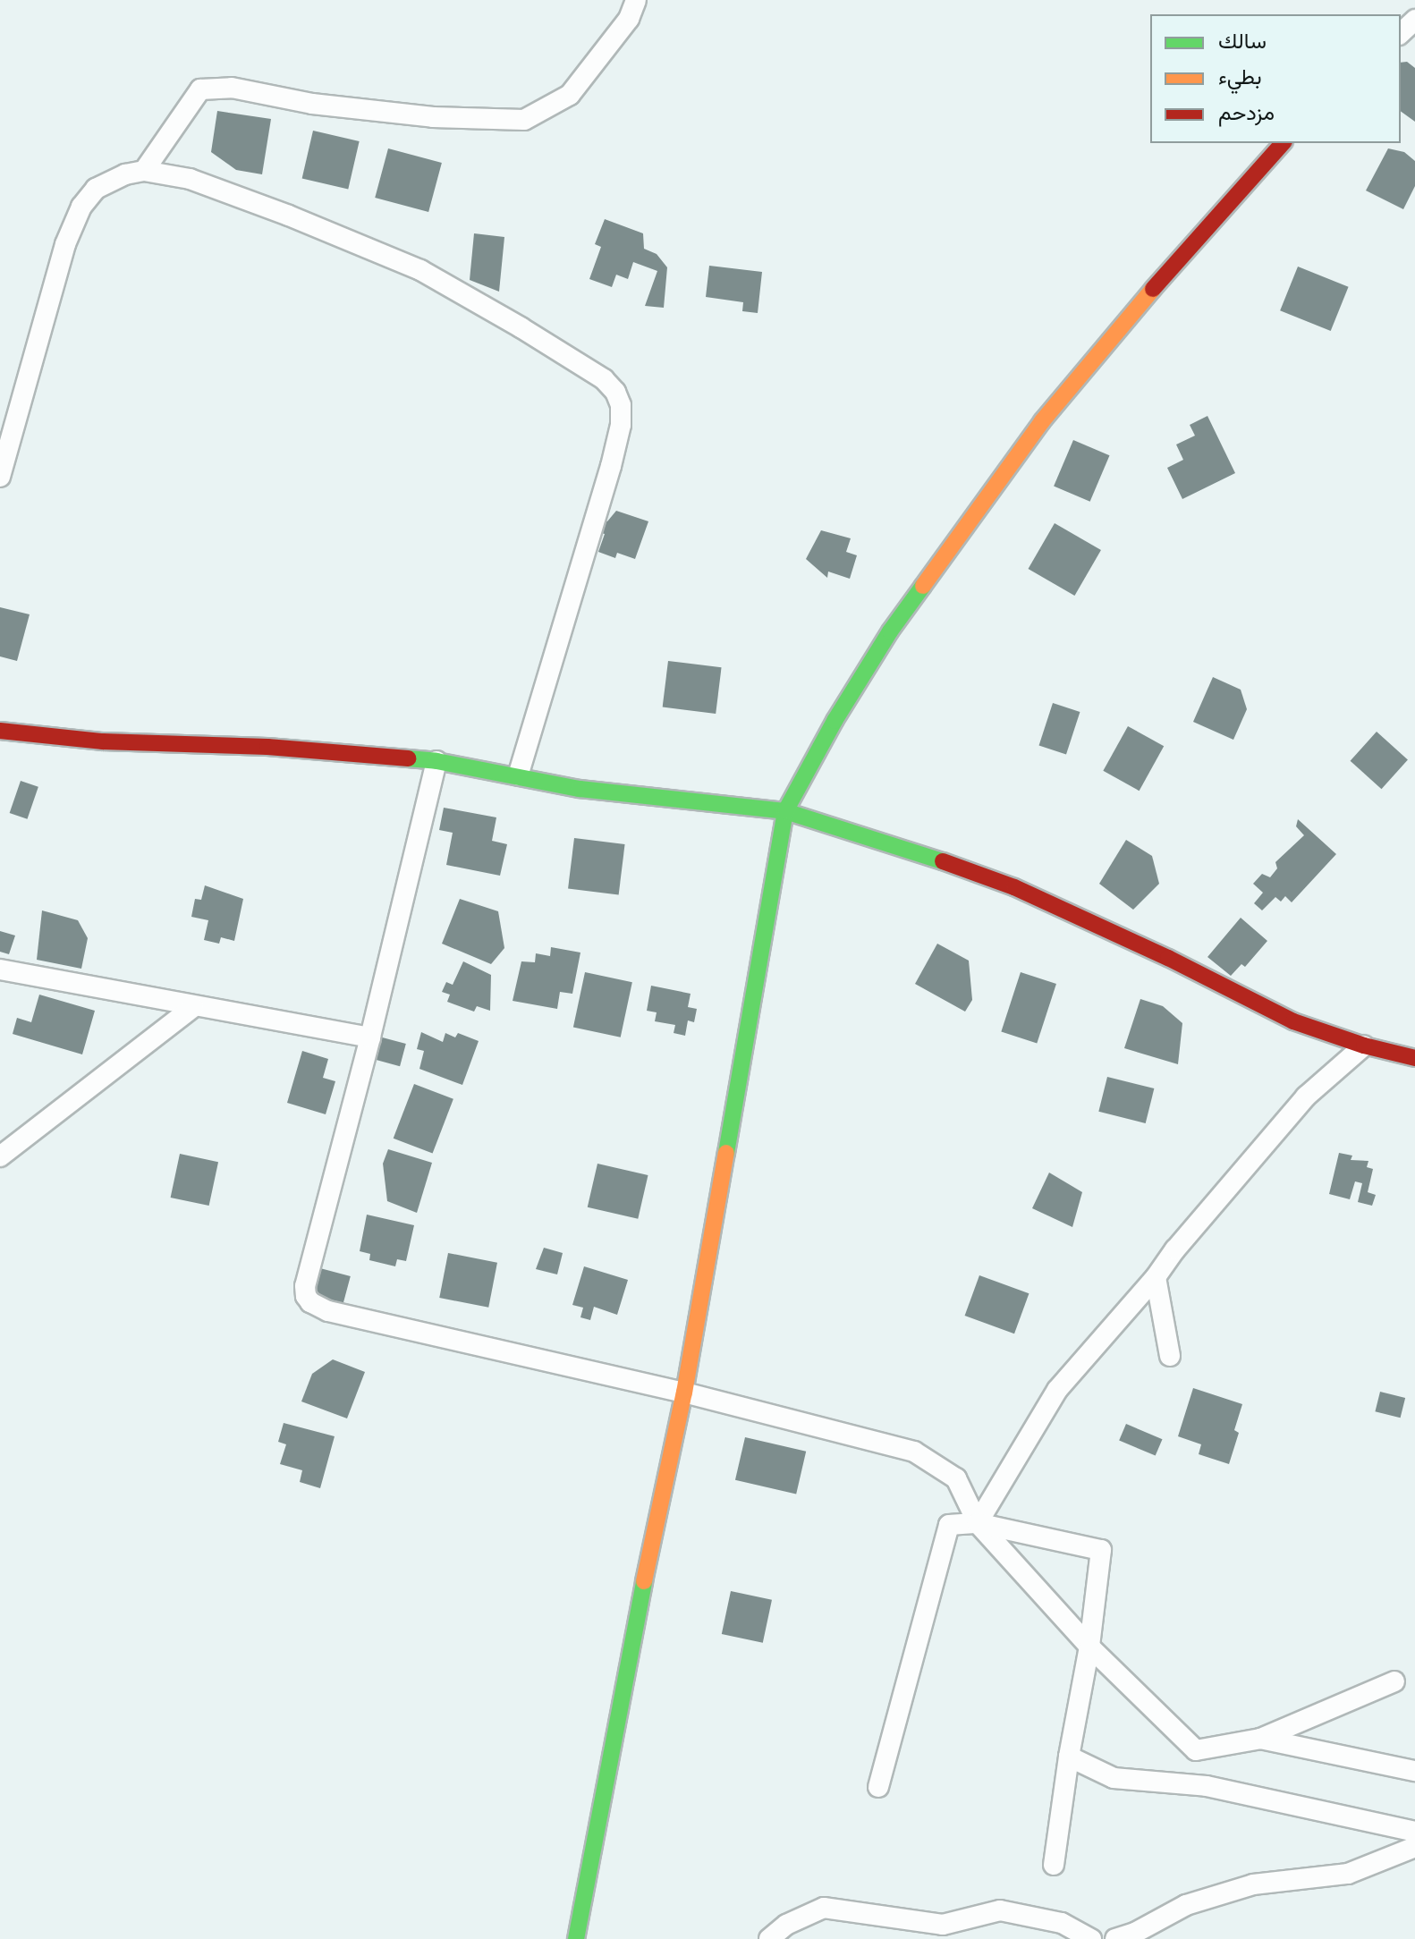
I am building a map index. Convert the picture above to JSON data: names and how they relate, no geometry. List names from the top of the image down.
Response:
{
  "legend": ["سالك", "بطيء", "مزدحم"]
}
